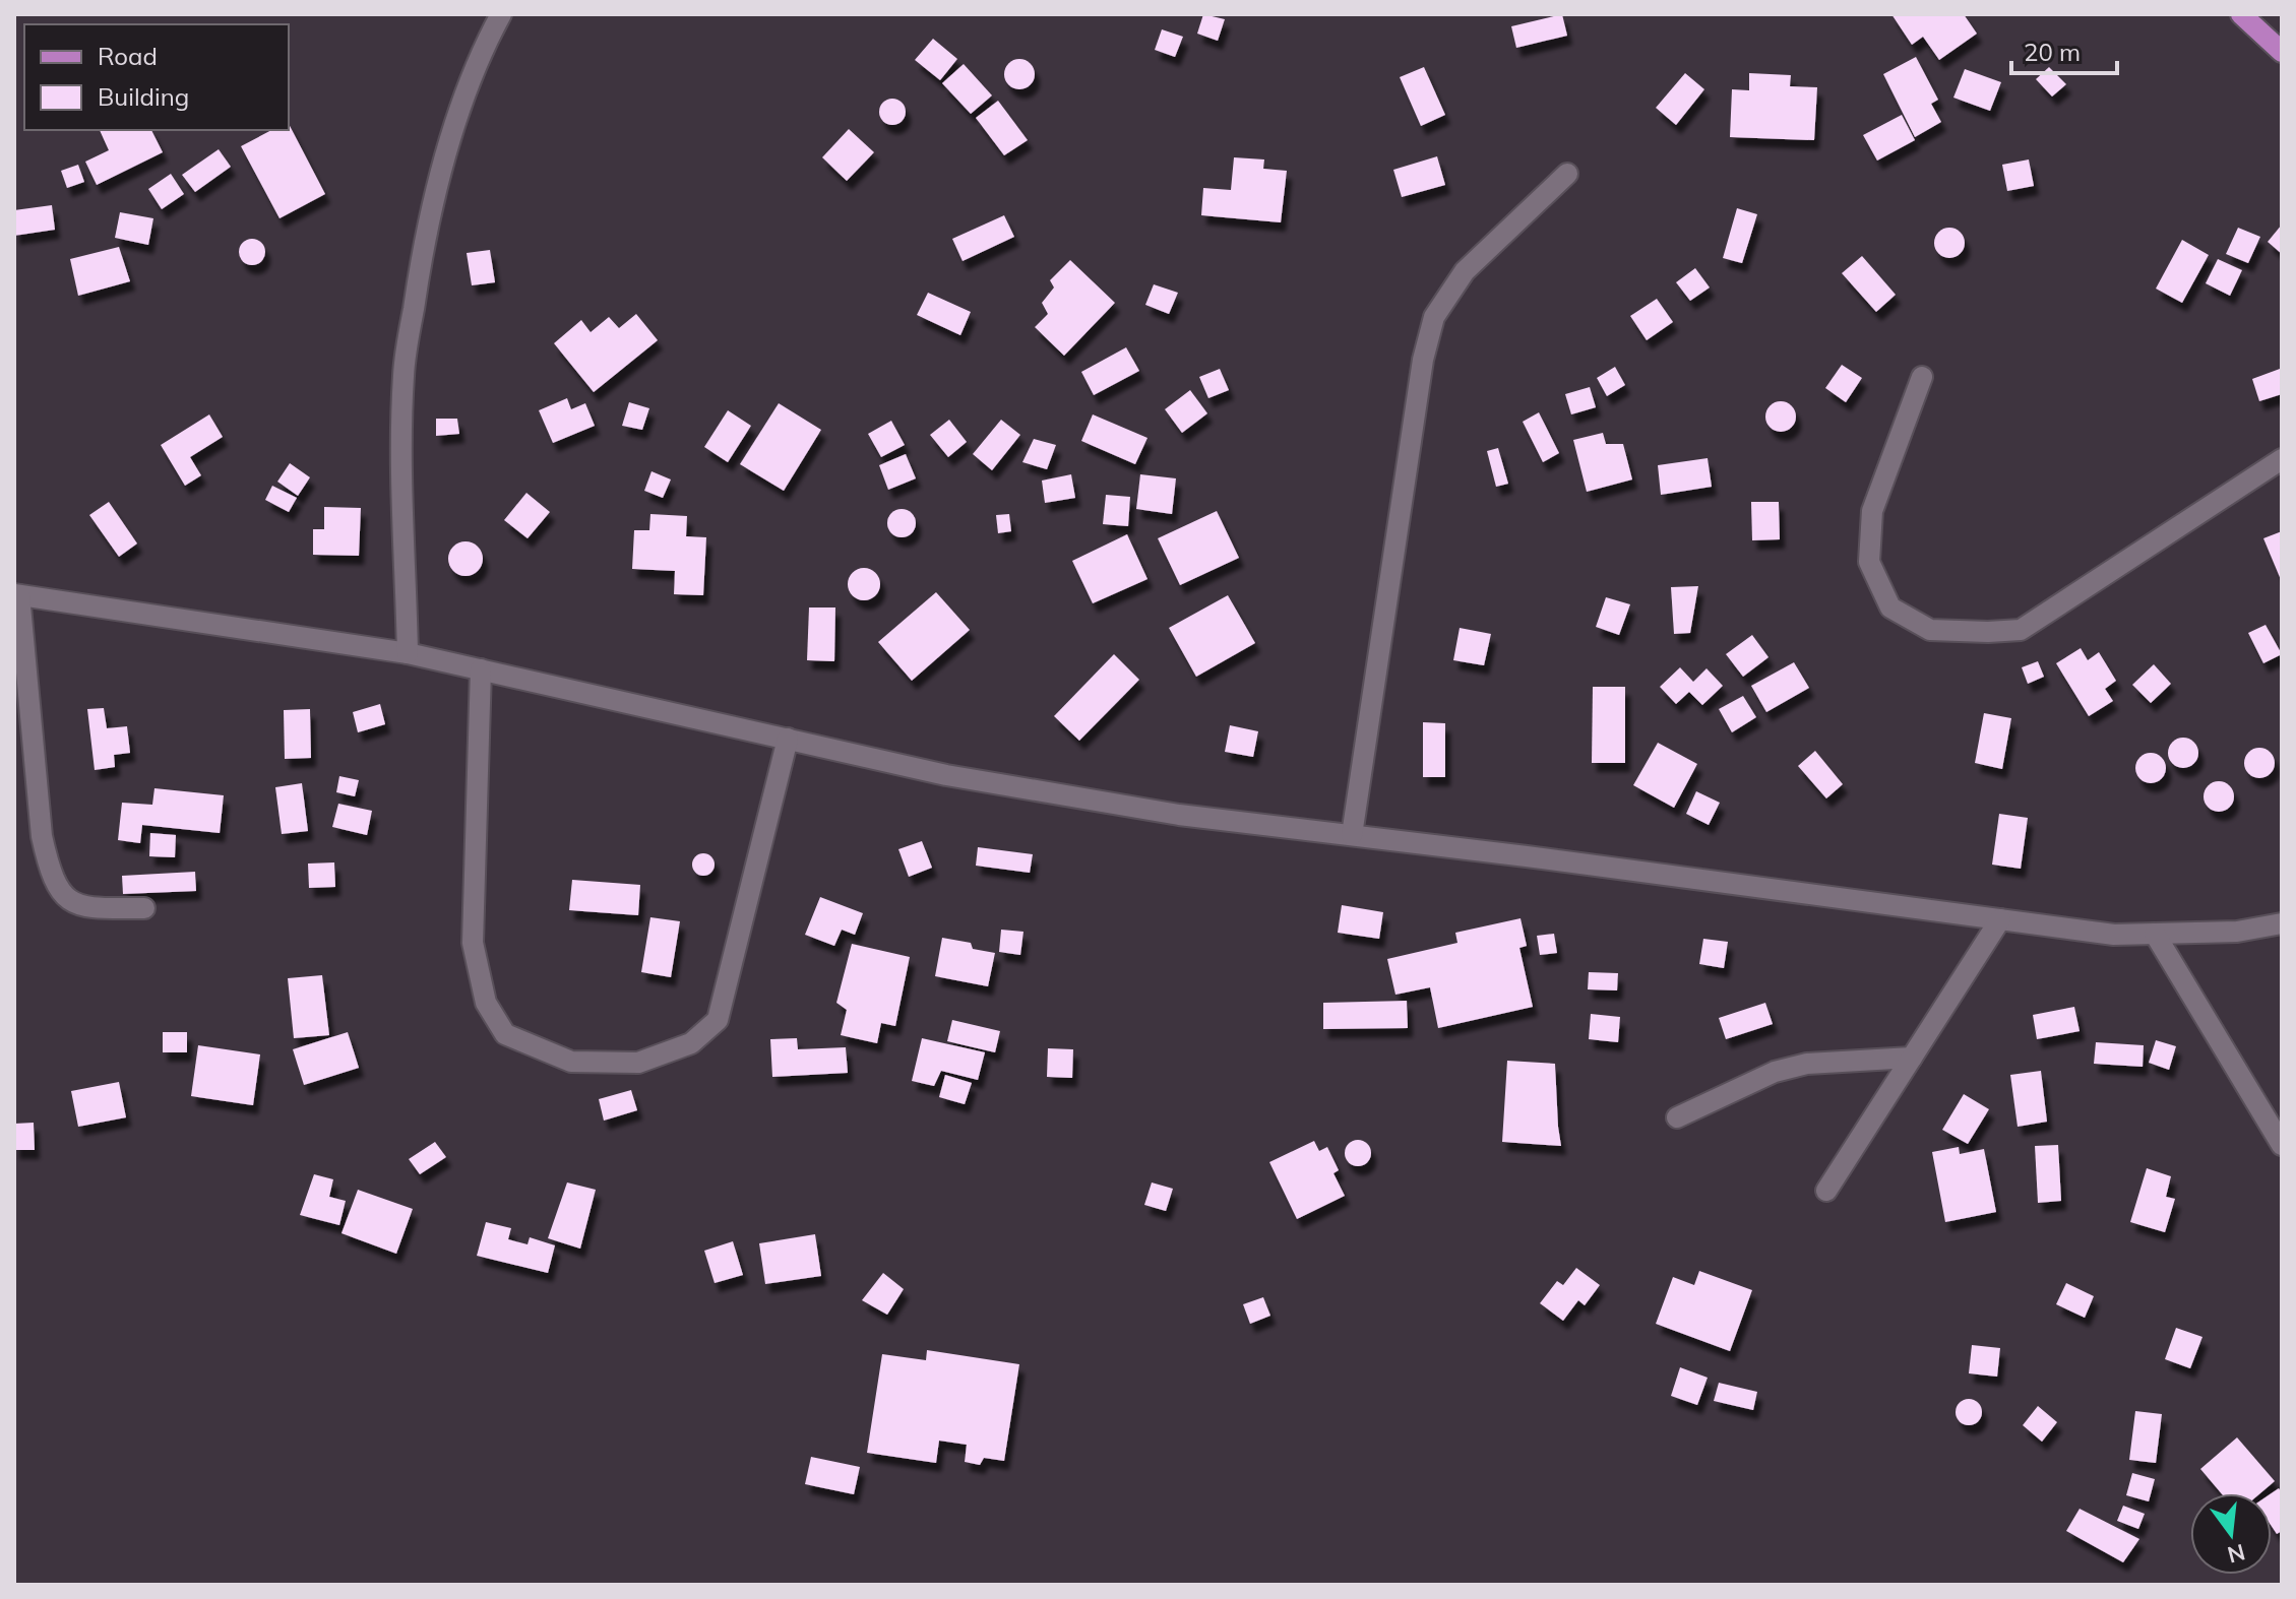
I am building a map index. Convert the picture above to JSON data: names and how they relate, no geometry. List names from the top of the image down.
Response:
{
  "legend": ["Road", "Building"],
  "scale_bar": "20 m",
  "north": "bottom"
}
